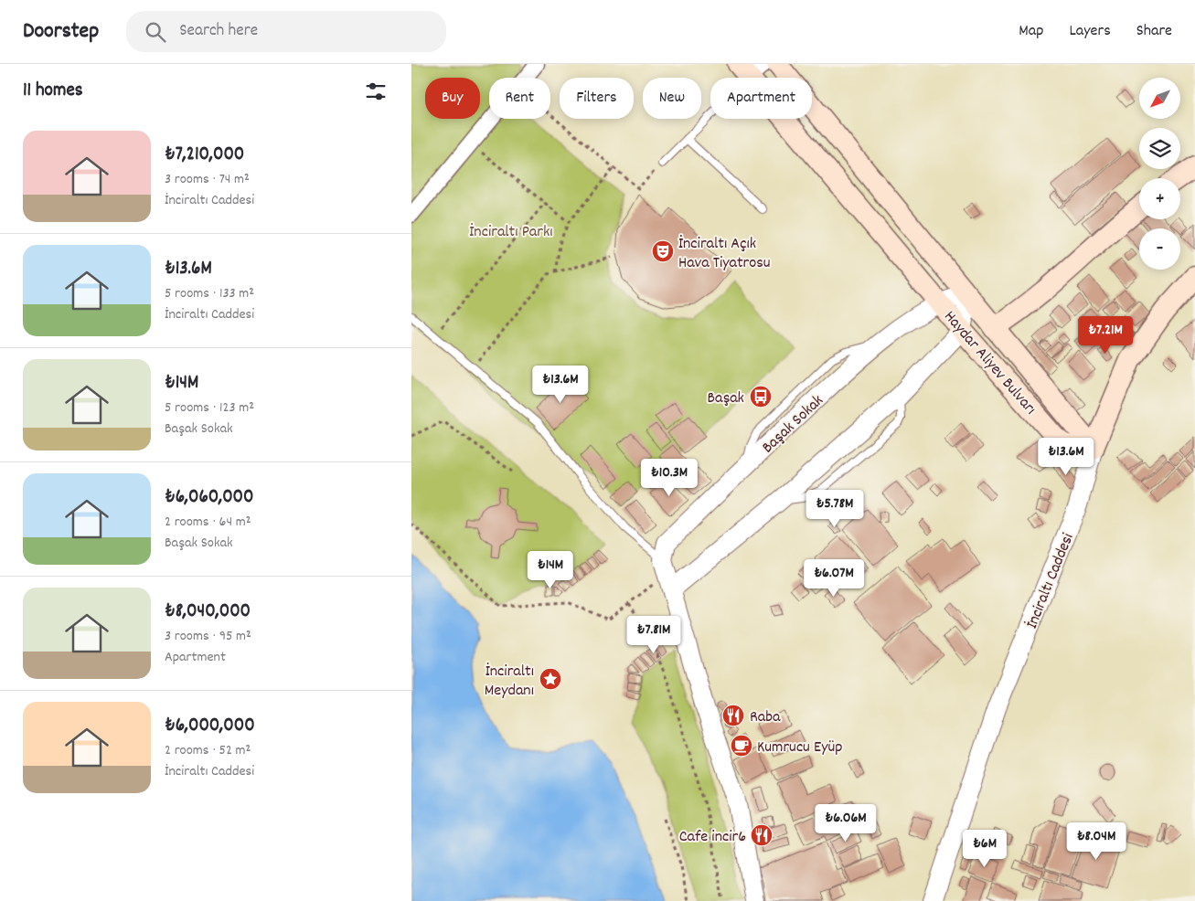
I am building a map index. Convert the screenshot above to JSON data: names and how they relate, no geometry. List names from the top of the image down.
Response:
{
  "streets": {
    "main road": ["Haydar Aliyev Bulvarı", "İnciraltı Caddesi"],
    "street": ["Başak Sokak"]
  },
  "crossings": [
    ["Haydar Aliyev Bulvarı", "Başak Sokak"],
    ["Haydar Aliyev Bulvarı", "İnciraltı Caddesi"]
  ],
  "parks": ["İnciraltı Parkı"],
  "places": {
    "theatre": ["İnciraltı Açık Hava Tiyatrosu"],
    "bus stop": ["Başak"],
    "place": ["İnciraltı Meydanı"],
    "restaurant": ["Raba", "Cafe incir6"],
    "cafe": ["Kumrucu Eyüp"]
  },
  "north": "bottom left",
  "page": {
    "header": "Doorstep",
    "search": "Search here",
    "nav": ["Map", "Layers", "Share"],
    "heading": "11 homes",
    "map_buttons": ["+", "−"],
    "chip": [
      "Buy",
      "Rent",
      "Filters",
      "New",
      "Apartment"
    ],
    "list": [
      {
        "name": "₺7,210,000",
        "note": "3 rooms · 74 m² · İnciraltı Caddesi"
      },
      {
        "name": "₺13.6M",
        "note": "5 rooms · 133 m² · İnciraltı Caddesi"
      },
      {
        "name": "₺14M",
        "note": "5 rooms · 123 m² · Başak Sokak"
      },
      {
        "name": "₺6,060,000",
        "note": "2 rooms · 64 m² · Başak Sokak"
      },
      {
        "name": "₺8,040,000",
        "note": "3 rooms · 95 m² · Apartment"
      },
      {
        "name": "₺6,000,000",
        "note": "2 rooms · 52 m² · İnciraltı Caddesi"
      }
    ],
    "price": [
      "₺7.21M",
      "₺13.6M",
      "₺13.6M",
      "₺10.3M",
      "₺5.78M",
      "₺14M",
      "₺6.07M",
      "₺7.81M",
      "₺6.06M",
      "₺8.04M",
      "₺6M"
    ]
  }
}
